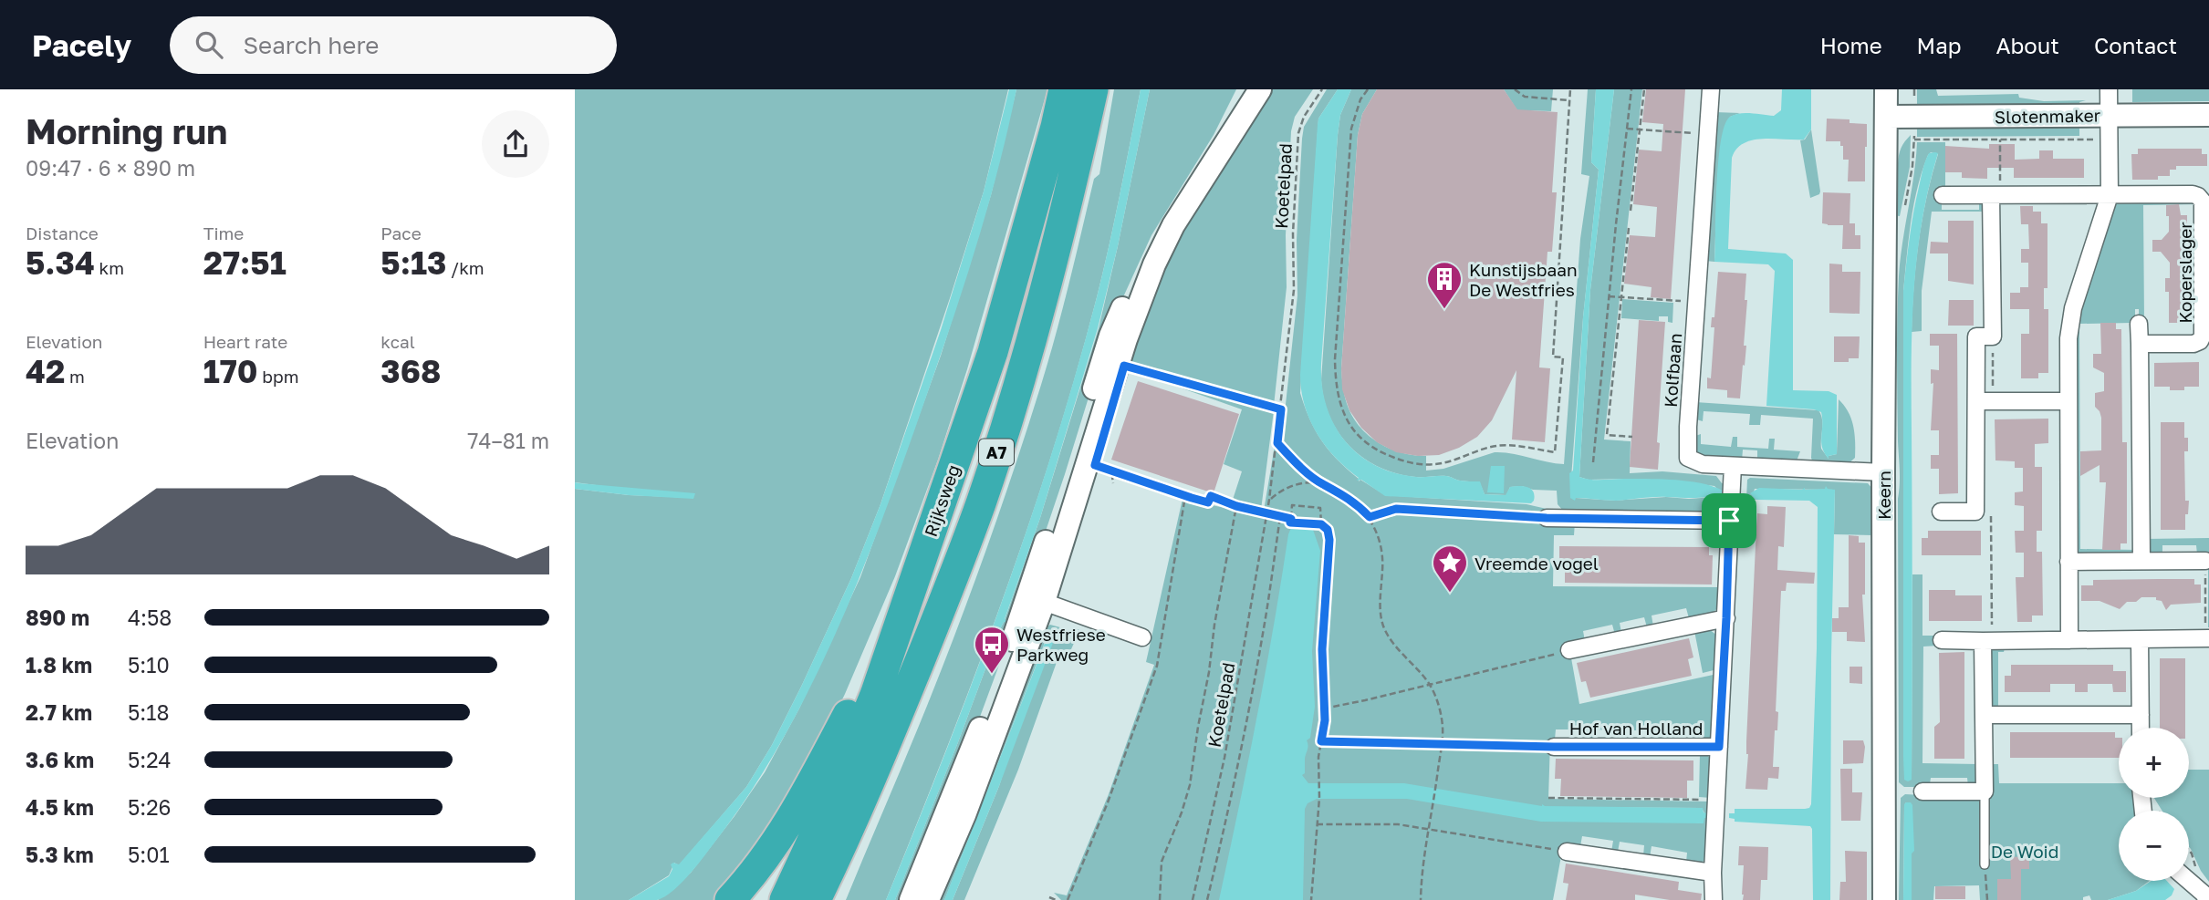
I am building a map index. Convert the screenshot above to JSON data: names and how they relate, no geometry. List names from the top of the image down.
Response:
{
  "streets": {
    "highway": ["A7", "Rijksweg"],
    "street": [
      "Slotenmaker",
      "Koperslager",
      "Kolfbaan",
      "Keern",
      "Hof van Holland"
    ],
    "path": ["Koetelpad"]
  },
  "crossings": [
    ["Slotenmaker", "Keern"],
    ["Kolfbaan", "Keern"],
    ["Kolfbaan", "Hof van Holland"],
    ["A7", "Rijksweg"]
  ],
  "parks": ["De Woid"],
  "places": {
    "building": ["Kunstijsbaan De Westfries"],
    "place": ["Vreemde vogel"],
    "bus stop": ["Westfriese Parkweg"]
  },
  "page": {
    "header": "Pacely",
    "search": "Search here",
    "nav": [
      "Home",
      "Map",
      "About",
      "Contact"
    ],
    "heading": ["Morning run", "09:47 · 6 × 890 m"],
    "stats": [
      ["Distance", "5.34 km"],
      ["Time", "27:51"],
      ["Pace", "5:13 /km"],
      ["Elevation", "42 m"],
      ["Heart rate", "170 bpm"],
      ["kcal", "368"]
    ],
    "chart": ["Elevation", "74–81 m"],
    "list": [
      {
        "name": "890 m",
        "note": "4:58"
      },
      {
        "name": "1.8 km",
        "note": "5:10"
      },
      {
        "name": "2.7 km",
        "note": "5:18"
      },
      {
        "name": "3.6 km",
        "note": "5:24"
      },
      {
        "name": "4.5 km",
        "note": "5:26"
      },
      {
        "name": "5.3 km",
        "note": "5:01"
      }
    ],
    "map_buttons": ["+", "−"]
  }
}
